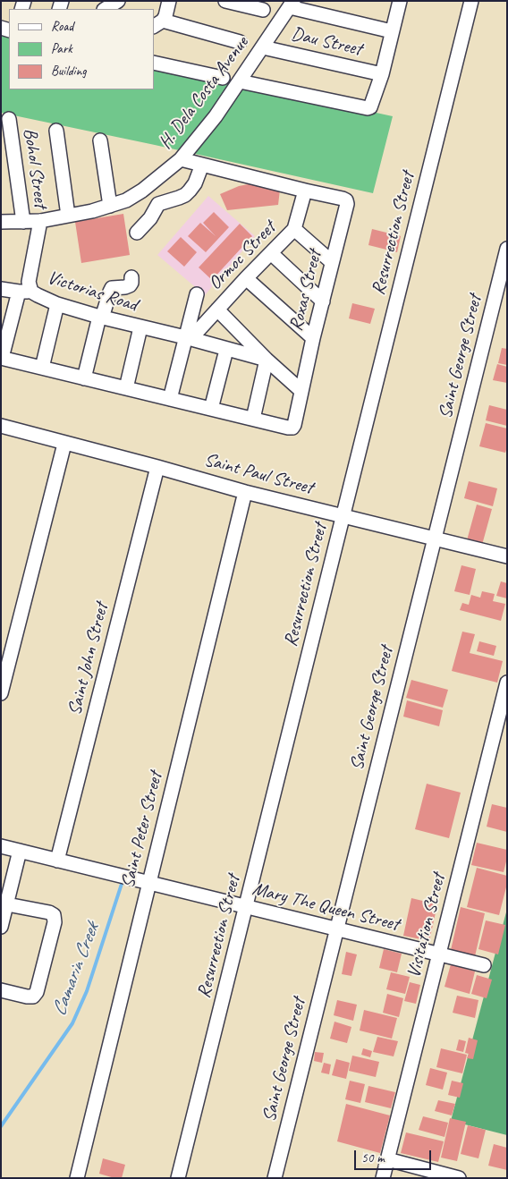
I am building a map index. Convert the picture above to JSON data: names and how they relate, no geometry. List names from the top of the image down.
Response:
{
  "streets": {
    "street": [
      "Dau Street",
      "H. Dela Costa Avenue",
      "Bohol Street",
      "Resurrection Street",
      "Ormoc Street",
      "Roxas Street",
      "Victorias Road",
      "Saint George Street",
      "Saint Paul Street",
      "Saint John Street",
      "Saint Peter Street",
      "Mary The Queen Street",
      "Visitation Street"
    ]
  },
  "crossings": [
    ["Dau Street", "H. Dela Costa Avenue"],
    ["H. Dela Costa Avenue", "Bohol Street"],
    ["H. Dela Costa Avenue", "Victorias Road"],
    ["Resurrection Street", "Saint Paul Street"],
    ["Resurrection Street", "Mary The Queen Street"],
    ["Ormoc Street", "Roxas Street"],
    ["Ormoc Street", "Victorias Road"],
    ["Saint George Street", "Saint Paul Street"],
    ["Saint George Street", "Mary The Queen Street"],
    ["Saint Paul Street", "Saint John Street"],
    ["Saint Paul Street", "Saint Peter Street"],
    ["Saint John Street", "Mary The Queen Street"],
    ["Saint Peter Street", "Mary The Queen Street"],
    ["Mary The Queen Street", "Visitation Street"]
  ],
  "water": ["Camarin Creek"],
  "legend": ["Road", "Park", "Building"],
  "scale_bar": "50 m"
}
